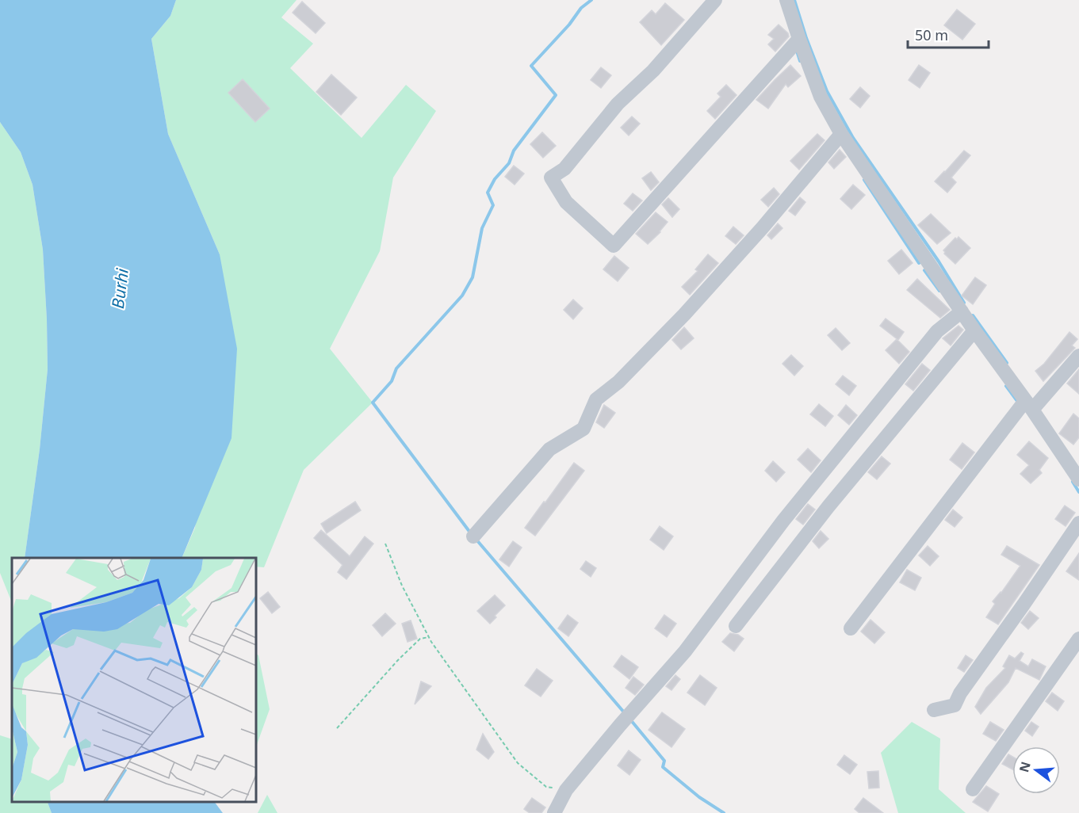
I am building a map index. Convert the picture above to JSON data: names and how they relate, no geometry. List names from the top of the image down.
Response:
{
  "water": ["Burhi"],
  "scale_bar": "50 m",
  "north": "left"
}
